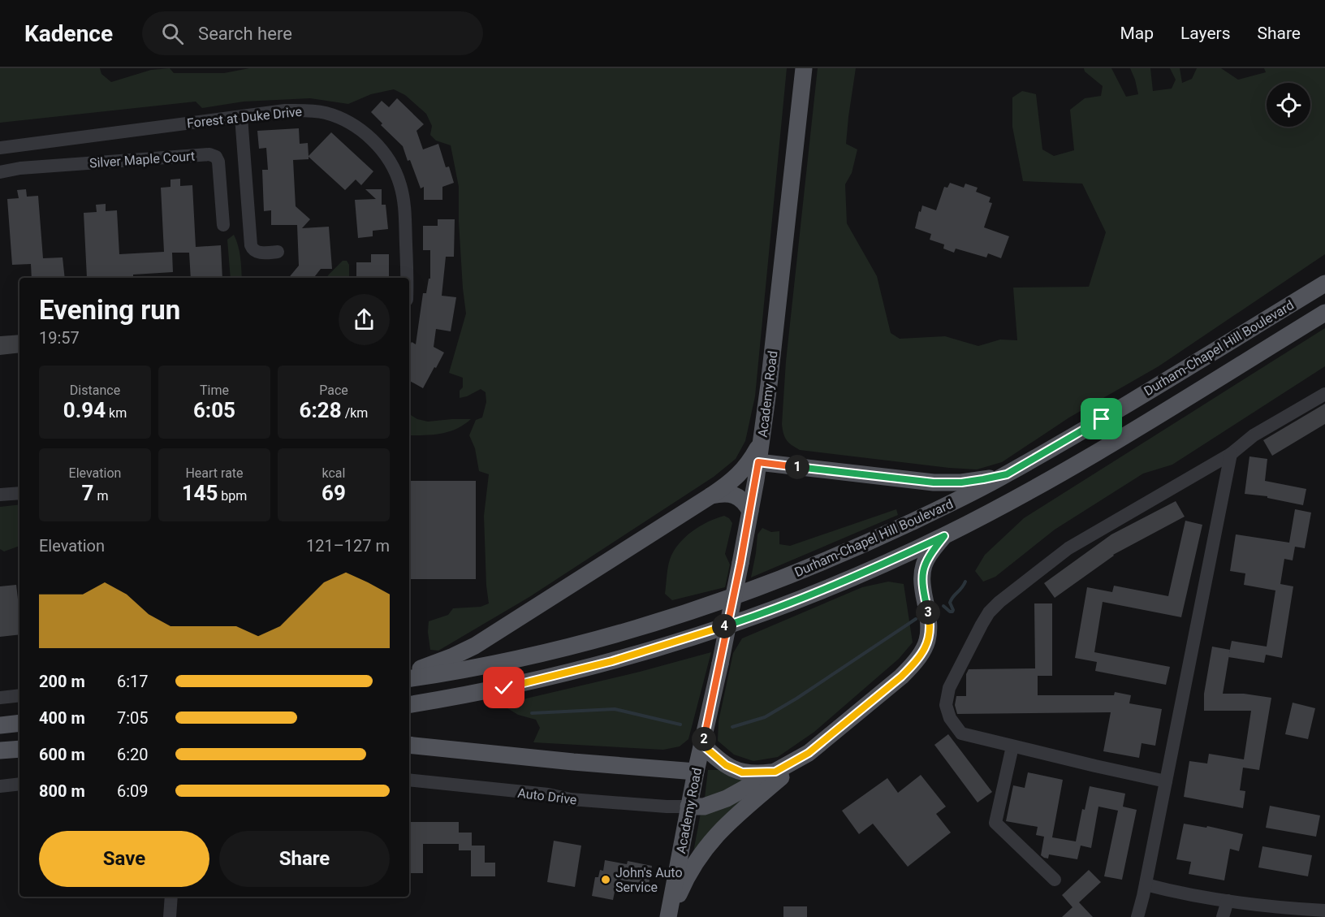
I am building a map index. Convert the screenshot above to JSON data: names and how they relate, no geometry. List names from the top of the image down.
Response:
{
  "streets": {
    "main road": ["Durham-Chapel Hill Boulevard", "Academy Road"],
    "street": ["Forest at Duke Drive", "Silver Maple Court", "Auto Drive"]
  },
  "crossings": [
    ["Academy Road", "Auto Drive"]
  ],
  "places": ["John's Auto Service"],
  "page": {
    "header": "Kadence",
    "search": "Search here",
    "nav": ["Map", "Layers", "Share"],
    "heading": ["Evening run", "19:57"],
    "stats": [
      ["Distance", "0.94 km"],
      ["Time", "6:05"],
      ["Pace", "6:28 /km"],
      ["Elevation", "7 m"],
      ["Heart rate", "145 bpm"],
      ["kcal", "69"]
    ],
    "pins": [
      "1",
      "3",
      "4",
      "2"
    ],
    "chart": ["Elevation", "121–127 m"],
    "list": [
      {
        "name": "200 m",
        "note": "6:17"
      },
      {
        "name": "400 m",
        "note": "7:05"
      },
      {
        "name": "600 m",
        "note": "6:20"
      },
      {
        "name": "800 m",
        "note": "6:09"
      }
    ],
    "buttons": ["Save", "Share"]
  }
}
